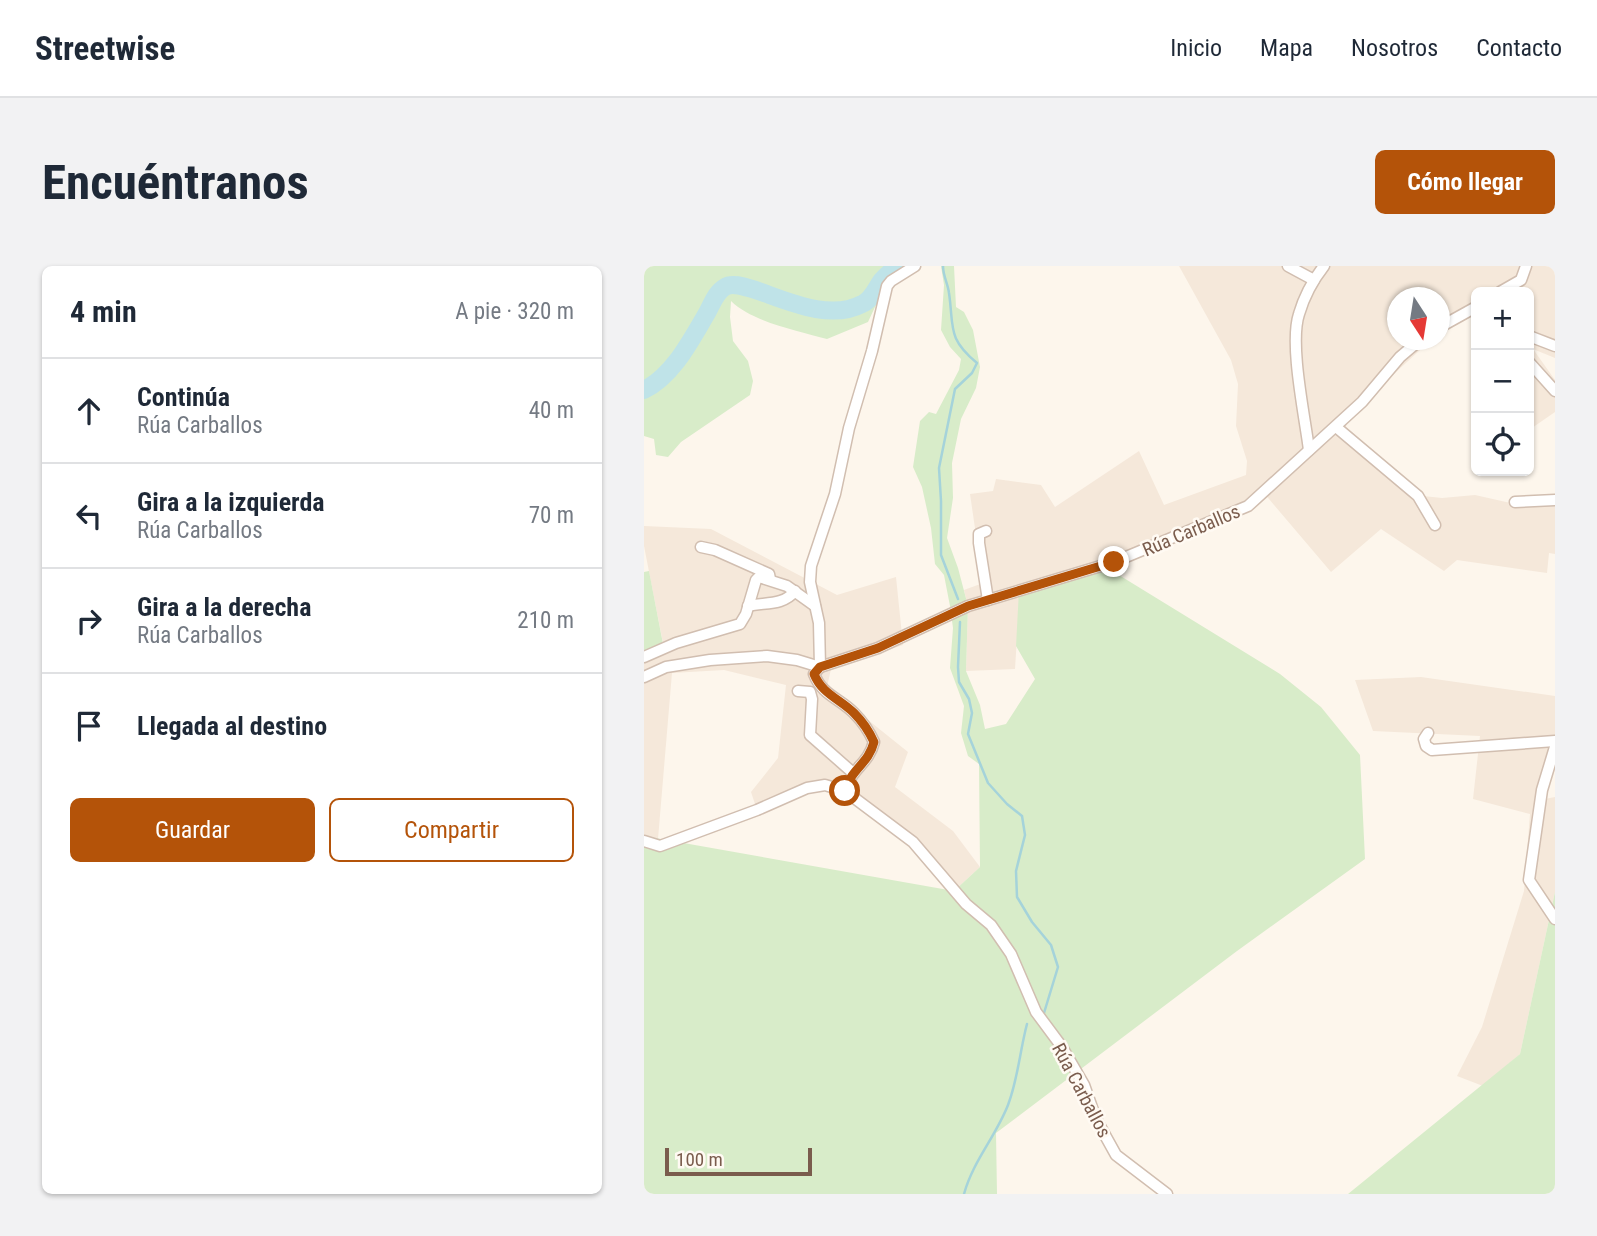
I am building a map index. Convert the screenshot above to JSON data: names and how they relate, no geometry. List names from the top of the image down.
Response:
{
  "streets": {
    "street": ["Rúa Carballos"]
  },
  "scale_bar": "100 m",
  "north": "bottom",
  "page": {
    "header": "Streetwise",
    "nav": [
      "Inicio",
      "Mapa",
      "Nosotros",
      "Contacto"
    ],
    "buttons": [
      "Cómo llegar",
      ["Guardar", "Compartir"]
    ],
    "title": "Encuéntranos",
    "heading": ["4 min", "A pie · 320 m"],
    "map_buttons": ["+", "−"],
    "list": [
      ["Continúa", "Rúa Carballos", "40 m"],
      ["Gira a la izquierda", "Rúa Carballos", "70 m"],
      ["Gira a la derecha", "Rúa Carballos", "210 m"],
      "Llegada al destino"
    ],
    "scale": "100 m"
  }
}
